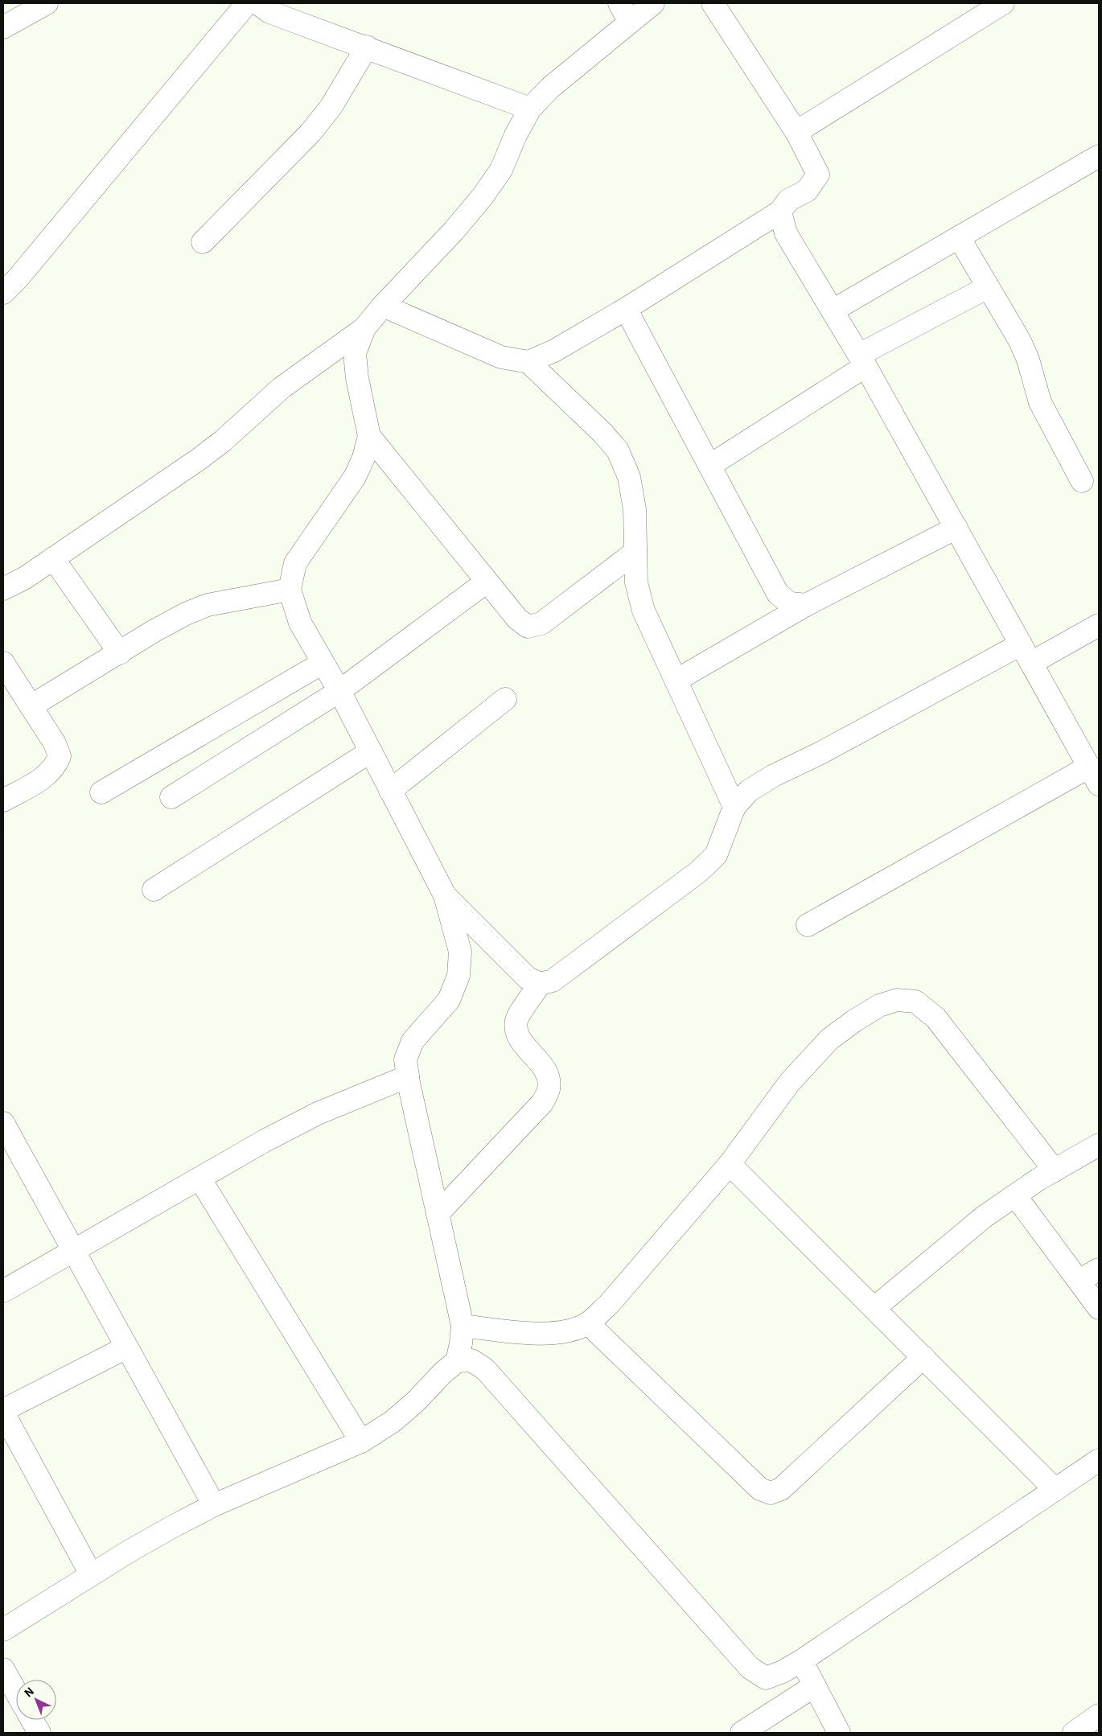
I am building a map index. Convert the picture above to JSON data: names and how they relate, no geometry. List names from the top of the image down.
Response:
{
  "north": "top left"
}
